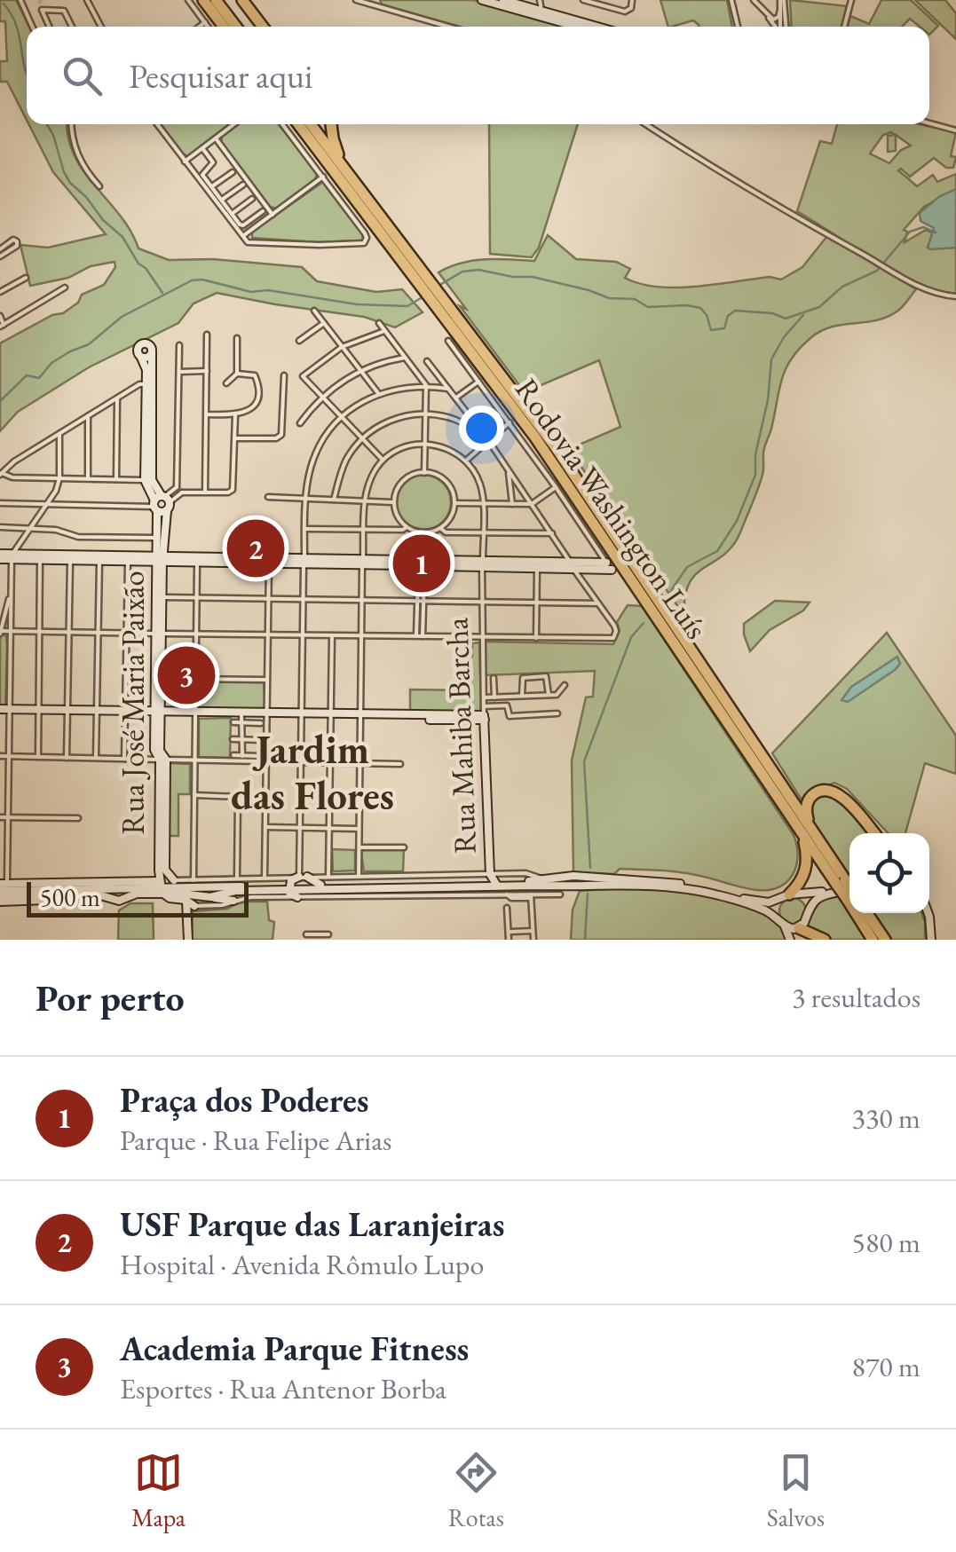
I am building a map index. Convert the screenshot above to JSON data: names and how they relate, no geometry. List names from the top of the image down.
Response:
{
  "streets": {
    "highway": ["Rodovia Washington Luís"],
    "street": ["Rua José Maria Paixão", "Rua Mahiba Barcha"]
  },
  "districts": ["Jardim das Flores"],
  "scale_bar": "500 m",
  "page": {
    "search": "Pesquisar aqui",
    "pins": ["2", "1", "3"],
    "scale": "500 m",
    "heading": ["Por perto", "3 resultados"],
    "list": [
      {
        "mark": "1",
        "name": "Praça dos Poderes",
        "note": "Parque · Rua Felipe Arias",
        "value": "330 m"
      },
      {
        "mark": "2",
        "name": "USF Parque das Laranjeiras",
        "note": "Hospital · Avenida Rômulo Lupo",
        "value": "580 m"
      },
      {
        "mark": "3",
        "name": "Academia Parque Fitness",
        "note": "Esportes · Rua Antenor Borba",
        "value": "870 m"
      }
    ],
    "nav": ["Mapa", "Rotas", "Salvos"]
  }
}
